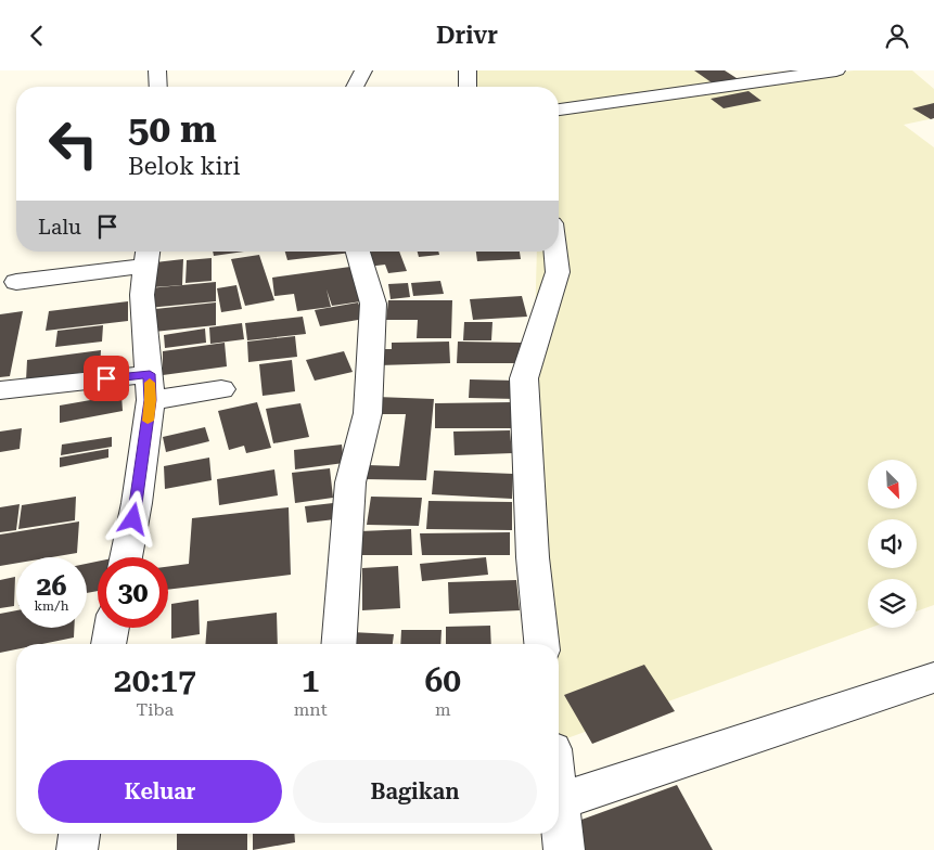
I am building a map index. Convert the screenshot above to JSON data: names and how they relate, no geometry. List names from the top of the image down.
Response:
{
  "north": "bottom right",
  "page": {
    "header": "Drivr",
    "turn": ["50 m", "Belok kiri"],
    "then": "Lalu",
    "speed": "26 km/h",
    "limit": "30",
    "eta": [
      "20:17",
      "Tiba",
      "1",
      "mnt",
      "60",
      "m"
    ],
    "buttons": ["Keluar", "Bagikan"]
  }
}
